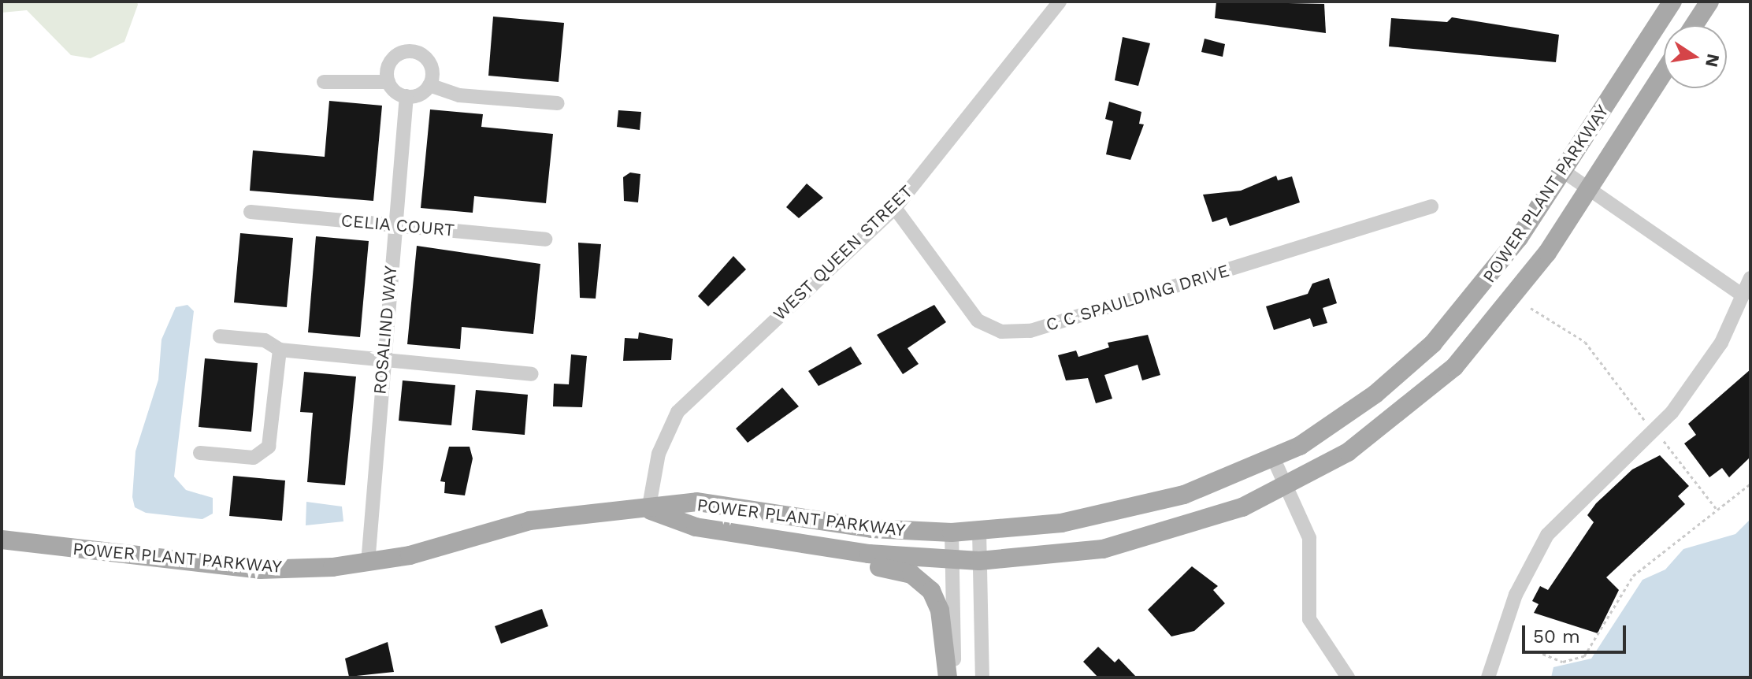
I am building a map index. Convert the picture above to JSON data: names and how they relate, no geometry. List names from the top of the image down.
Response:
{
  "streets": {
    "main road": ["POWER PLANT PARKWAY"],
    "street": [
      "CELIA COURT",
      "WEST QUEEN STREET",
      "C C SPAULDING DRIVE",
      "ROSALIND WAY"
    ]
  },
  "crossings": [
    ["POWER PLANT PARKWAY", "WEST QUEEN STREET"],
    ["POWER PLANT PARKWAY", "ROSALIND WAY"],
    ["CELIA COURT", "ROSALIND WAY"],
    ["WEST QUEEN STREET", "C C SPAULDING DRIVE"]
  ],
  "scale_bar": "50 m",
  "north": "right"
}
